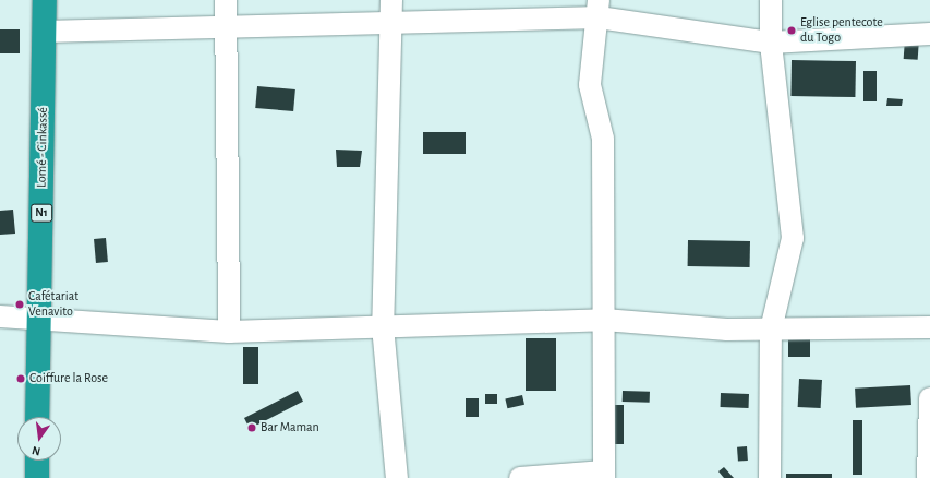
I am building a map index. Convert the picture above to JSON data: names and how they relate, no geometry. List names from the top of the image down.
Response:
{
  "streets": {
    "highway": ["Lomé - Cinkassé", "N1"]
  },
  "places": [
    "Eglise pentecote du Togo",
    "Cafétariat Venavito",
    "Coiffure la Rose",
    "Bar Maman"
  ],
  "north": "bottom"
}
